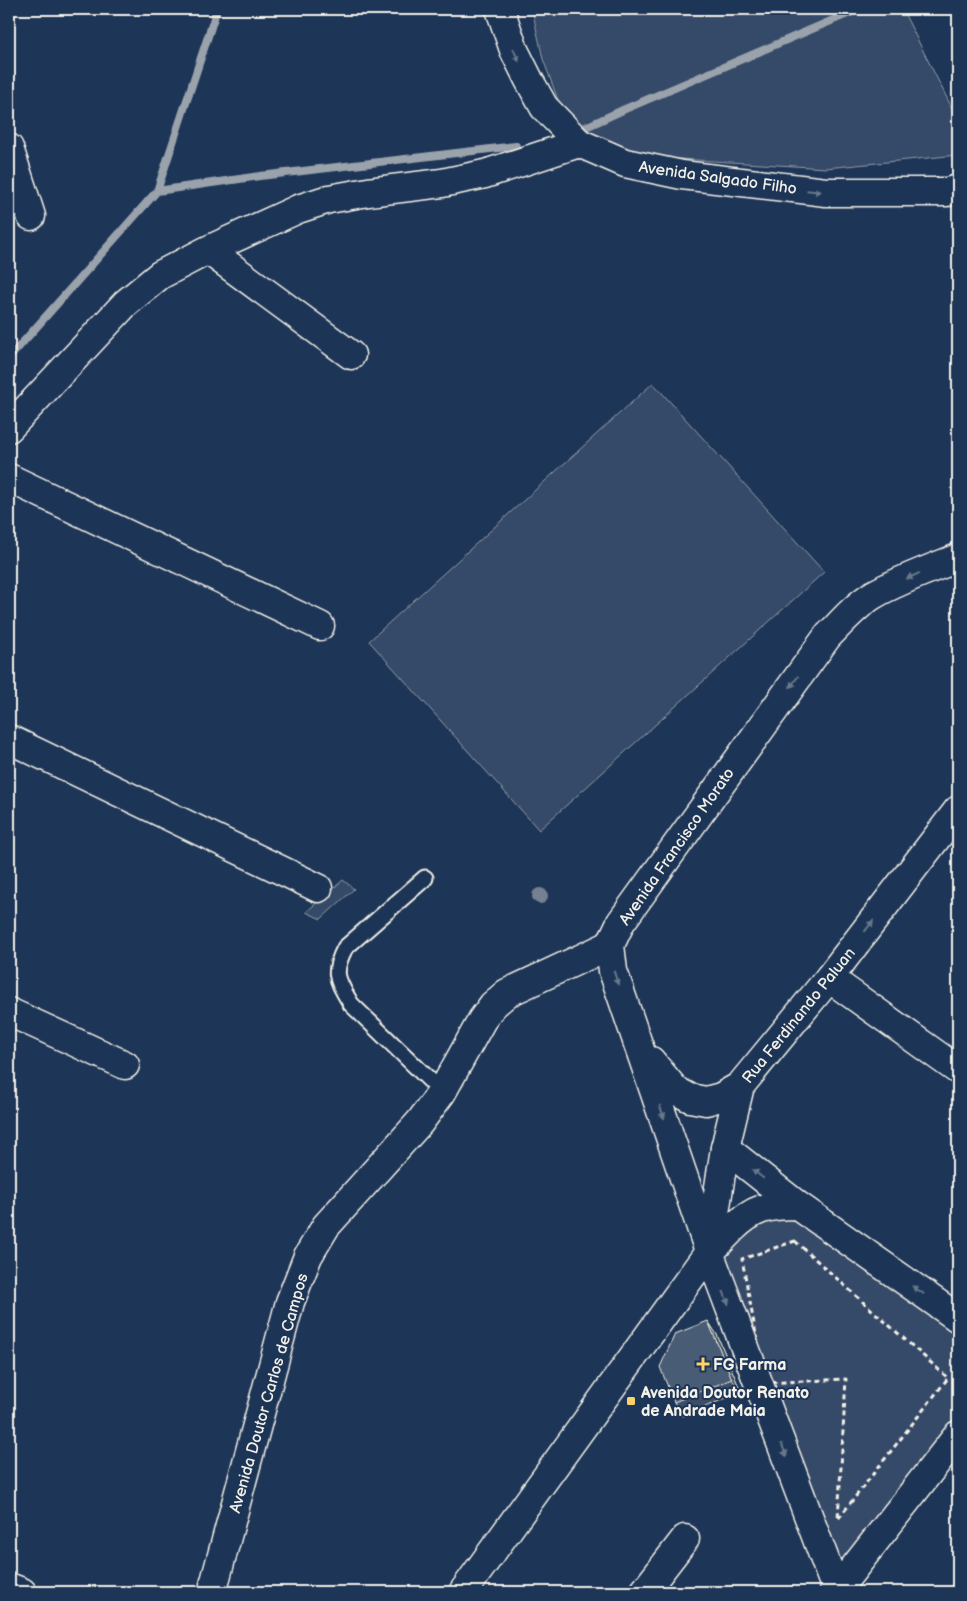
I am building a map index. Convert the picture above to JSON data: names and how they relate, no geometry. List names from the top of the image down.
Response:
{
  "streets": {
    "street": [
      "Avenida Salgado Filho",
      "Avenida Francisco Morato",
      "Rua Ferdinando Paluan",
      "Avenida Doutor Carlos de Campos"
    ]
  },
  "crossings": [
    ["Avenida Francisco Morato", "Avenida Doutor Carlos de Campos"]
  ],
  "one_way": ["Avenida Salgado Filho", "Avenida Francisco Morato", "Rua Ferdinando Paluan"],
  "places": {
    "health": ["FG Farma"],
    "transit": ["Avenida Doutor Renato de Andrade Maia"]
  }
}
